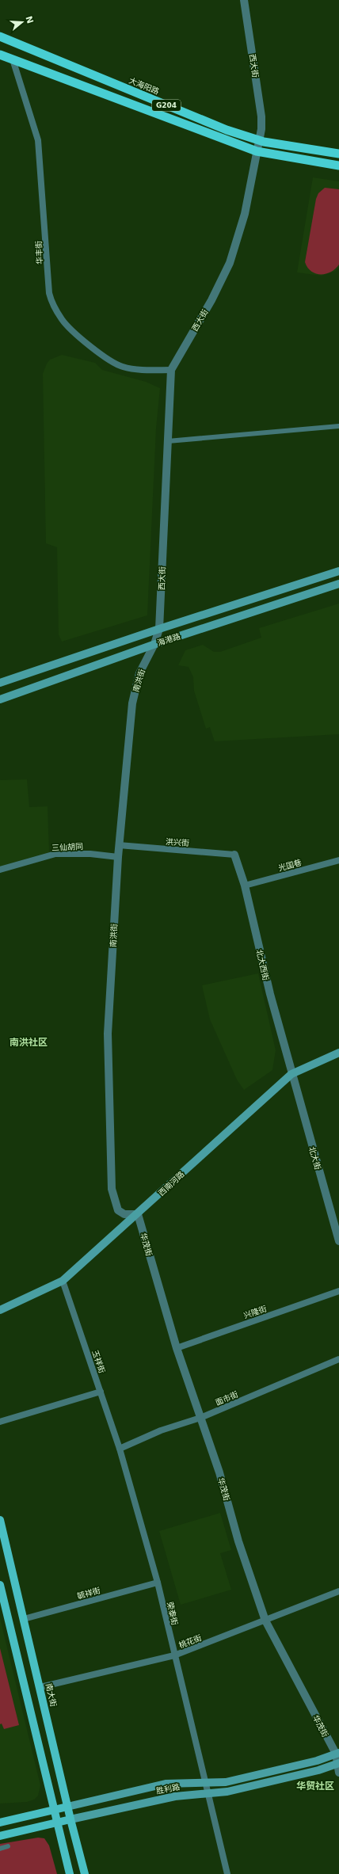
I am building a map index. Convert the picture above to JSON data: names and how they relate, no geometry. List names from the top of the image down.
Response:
{
  "streets": {
    "highway": ["大海阳路", "G204"],
    "main road": [
      "海港路",
      "西南河路",
      "南大街",
      "胜利路"
    ],
    "street": [
      "西大街",
      "华丰街",
      "南洪街",
      "洪兴街",
      "三仙胡同",
      "光国巷",
      "北大西街",
      "北大街",
      "华茂街",
      "兴隆街",
      "玉祥街",
      "面市街",
      "毓祥街",
      "荣泰街",
      "桃花街"
    ]
  },
  "crossings": [
    ["西大街", "大海阳路"],
    ["西大街", "G204"],
    ["西大街", "华丰街"],
    ["西大街", "海港路"],
    ["西大街", "南洪街"],
    ["G204", "华丰街"],
    ["海港路", "南洪街"],
    ["南洪街", "洪兴街"],
    ["南洪街", "三仙胡同"],
    ["南洪街", "西南河路"],
    ["南洪街", "华茂街"],
    ["洪兴街", "北大西街"],
    ["光国巷", "北大西街"],
    ["北大西街", "北大街"],
    ["北大西街", "西南河路"],
    ["北大街", "西南河路"],
    ["西南河路", "华茂街"],
    ["西南河路", "玉祥街"],
    ["华茂街", "兴隆街"],
    ["华茂街", "面市街"],
    ["华茂街", "桃花街"],
    ["华茂街", "胜利路"],
    ["玉祥街", "面市街"],
    ["玉祥街", "荣泰街"],
    ["面市街", "荣泰街"],
    ["毓祥街", "荣泰街"],
    ["毓祥街", "南大街"],
    ["荣泰街", "桃花街"],
    ["荣泰街", "胜利路"],
    ["桃花街", "南大街"],
    ["南大街", "胜利路"]
  ],
  "districts": ["南洪社区", "华贸社区"],
  "north": "right"
}
